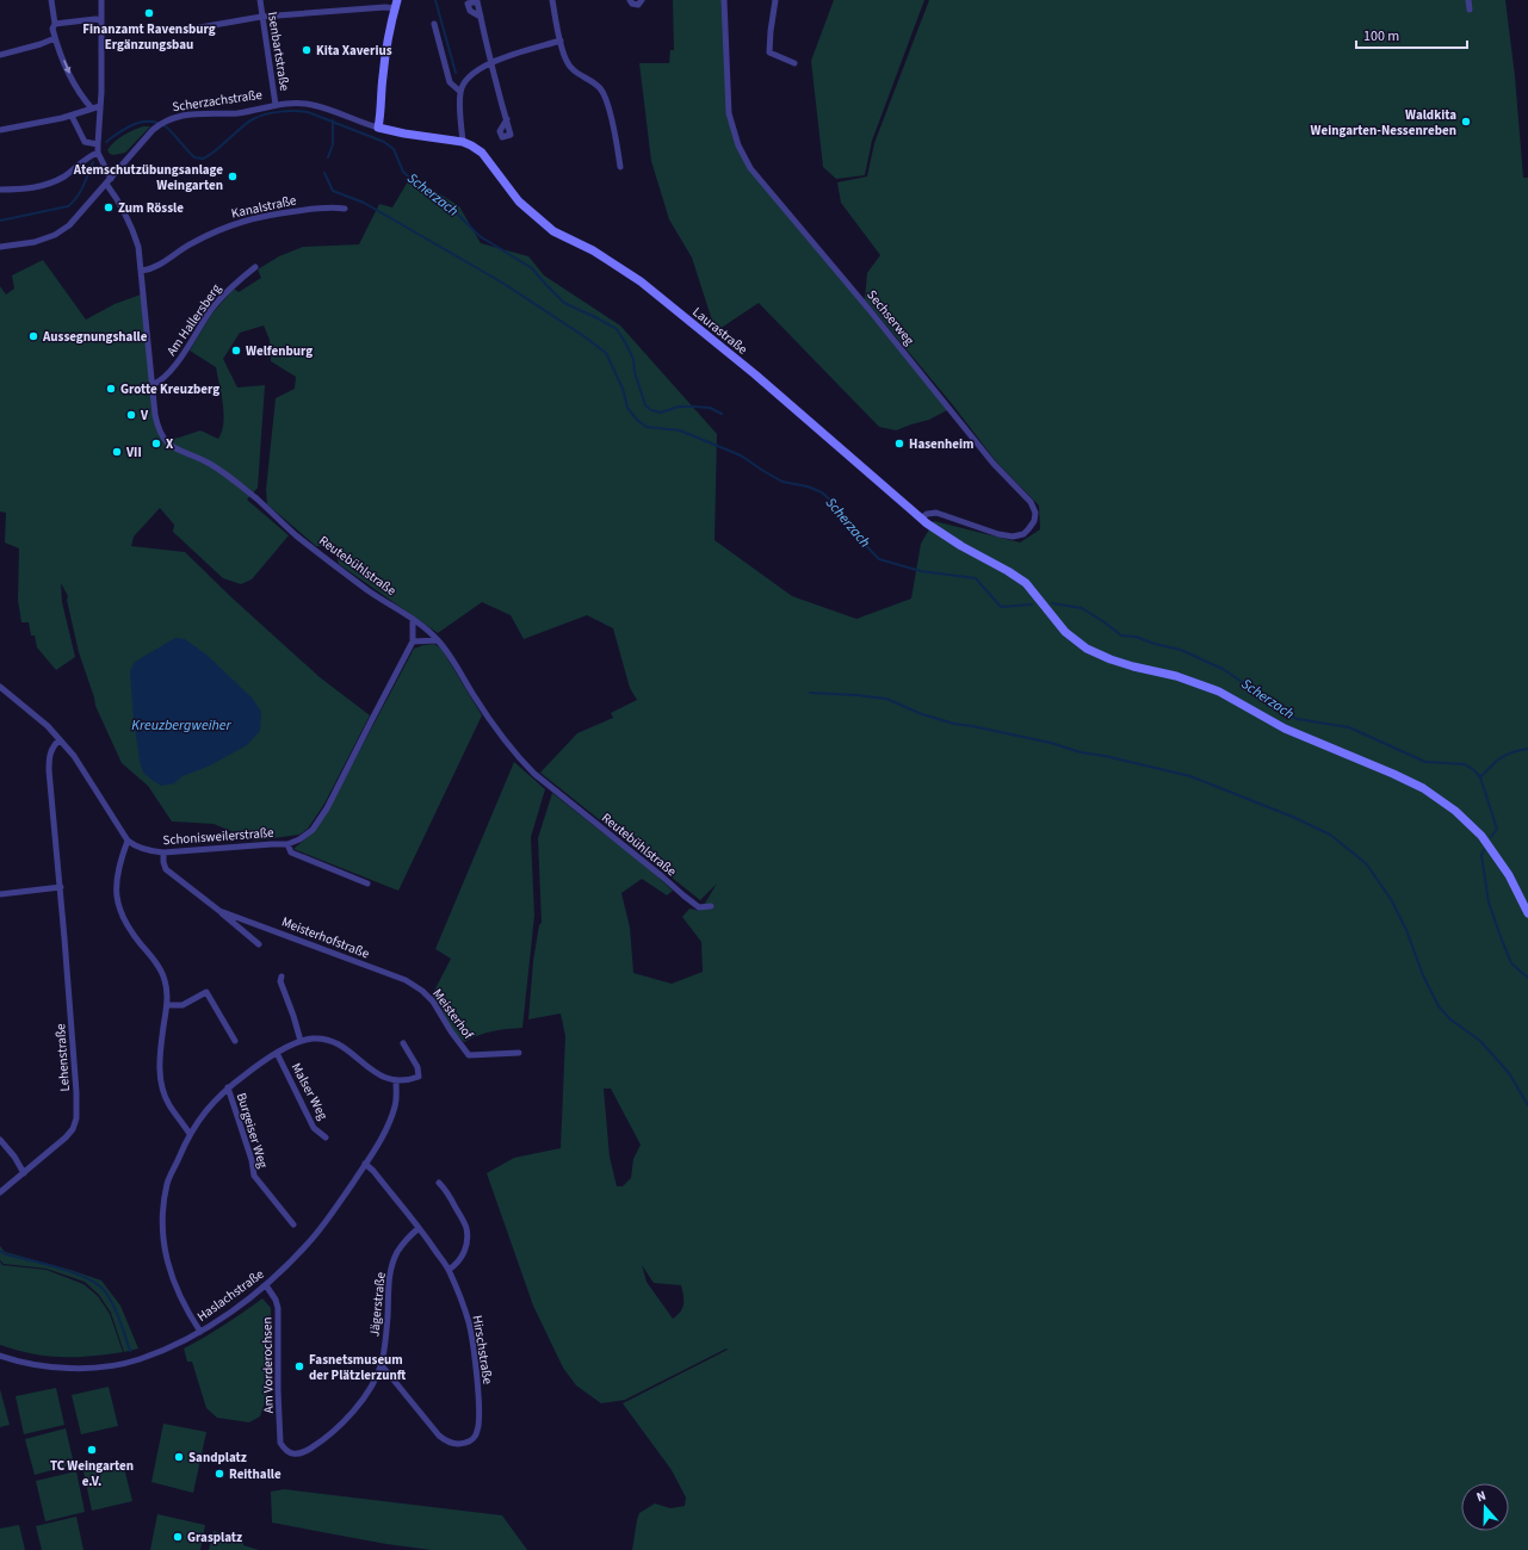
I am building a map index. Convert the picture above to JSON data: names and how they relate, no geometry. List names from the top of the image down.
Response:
{
  "streets": {
    "street": [
      "Isenbartstraße",
      "Scherzachstraße",
      "Kanalstraße",
      "Sechserweg",
      "Am Hallersberg",
      "Laurastraße",
      "Reutebühlstraße",
      "Schonisweilerstraße",
      "Meisterhofstraße",
      "Meisterhof",
      "Lehenstraße",
      "Malser Weg",
      "Burgeiser Weg",
      "Haslachstraße",
      "Jägerstraße",
      "Hirschstraße",
      "Am Vorderochsen"
    ]
  },
  "crossings": [
    ["Isenbartstraße", "Scherzachstraße"],
    ["Scherzachstraße", "Laurastraße"],
    ["Scherzachstraße", "Reutebühlstraße"],
    ["Kanalstraße", "Reutebühlstraße"],
    ["Sechserweg", "Laurastraße"],
    ["Am Hallersberg", "Reutebühlstraße"],
    ["Reutebühlstraße", "Schonisweilerstraße"],
    ["Schonisweilerstraße", "Meisterhofstraße"],
    ["Schonisweilerstraße", "Lehenstraße"],
    ["Meisterhofstraße", "Meisterhof"],
    ["Haslachstraße", "Hirschstraße"],
    ["Haslachstraße", "Am Vorderochsen"],
    ["Jägerstraße", "Hirschstraße"],
    ["Jägerstraße", "Am Vorderochsen"]
  ],
  "water": ["Scherzach", "Kreuzbergweiher"],
  "places": [
    "Finanzamt Ravensburg Ergänzungsbau",
    "Kita Xaverius",
    "Waldkita Weingarten-Nessenreben",
    "Atemschutzübungsanlage Weingarten",
    "Zum Rössle",
    "Aussegnungshalle",
    "Welfenburg",
    "Grotte Kreuzberg",
    "V",
    "X",
    "Hasenheim",
    "VII",
    "Fasnetsmuseum der Plätzlerzunft",
    "TC Weingarten e.V.",
    "Sandplatz",
    "Reithalle",
    "Grasplatz"
  ],
  "scale_bar": "100 m",
  "north": "top"
}
